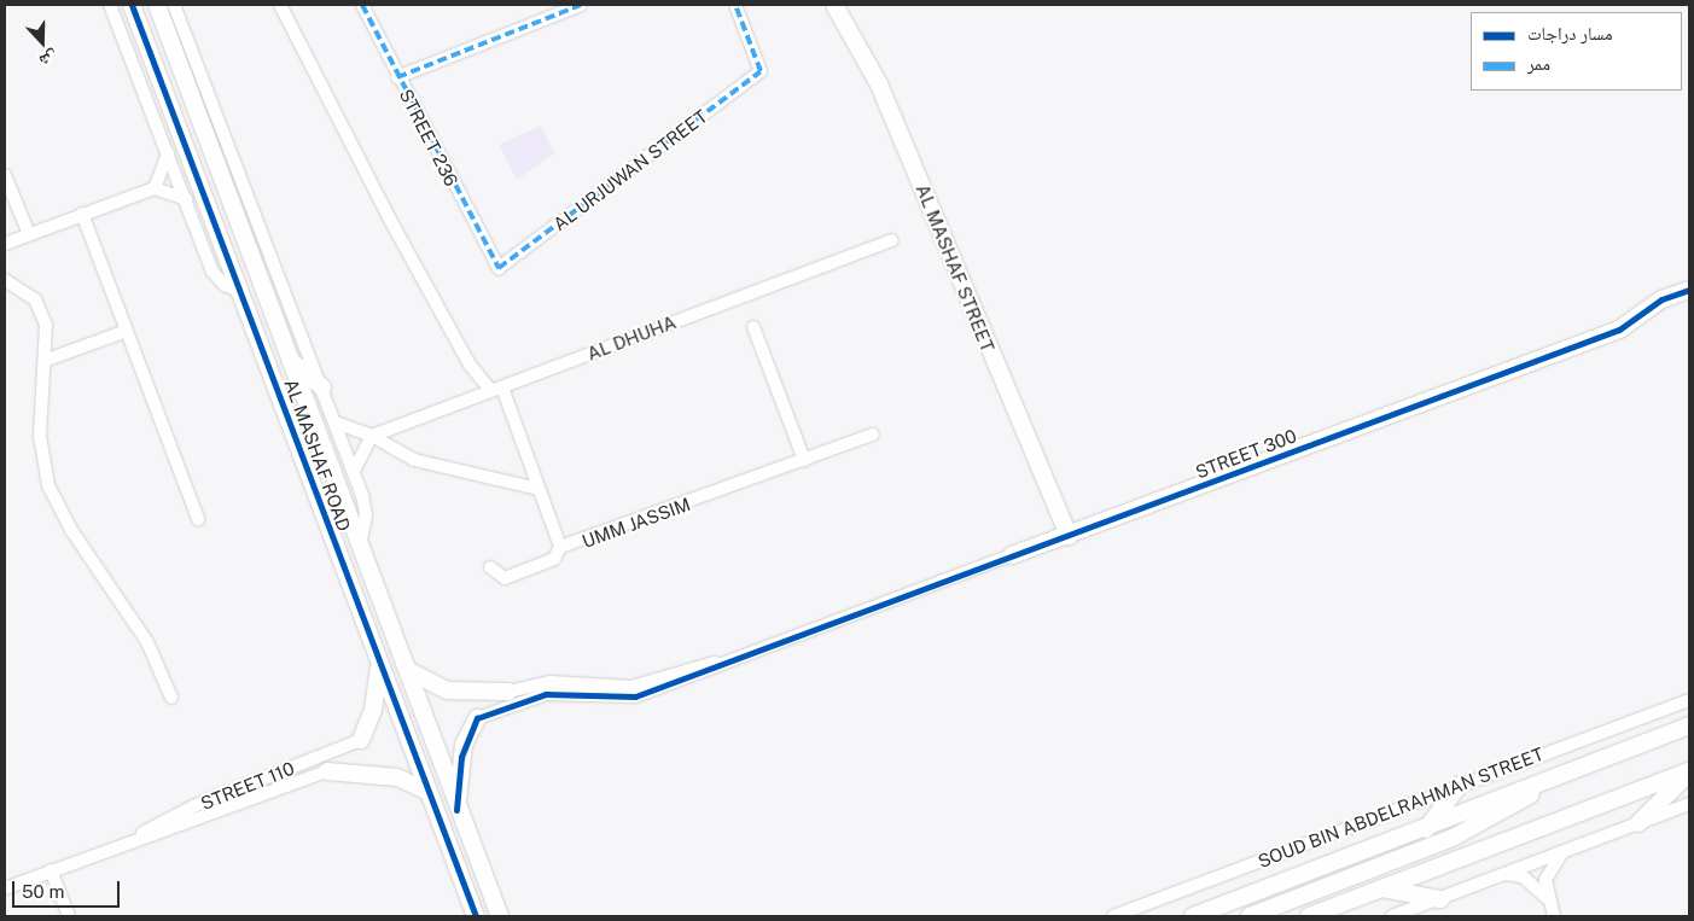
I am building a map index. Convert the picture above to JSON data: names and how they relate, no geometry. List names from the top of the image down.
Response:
{
  "streets": {
    "street": [
      "STREET 236",
      "AL URJUWAN STREET",
      "AL MASHAF STREET",
      "AL DHUHA",
      "STREET 300",
      "AL MASHAF ROAD",
      "UMM JASSIM",
      "STREET 110",
      "SOUD BIN ABDELRAHMAN STREET"
    ]
  },
  "crossings": [
    ["STREET 236", "AL URJUWAN STREET"],
    ["AL MASHAF STREET", "STREET 300"],
    ["AL DHUHA", "UMM JASSIM"]
  ],
  "legend": ["مسار دراجات", "ممر"],
  "scale_bar": "50 m",
  "north": "bottom"
}
